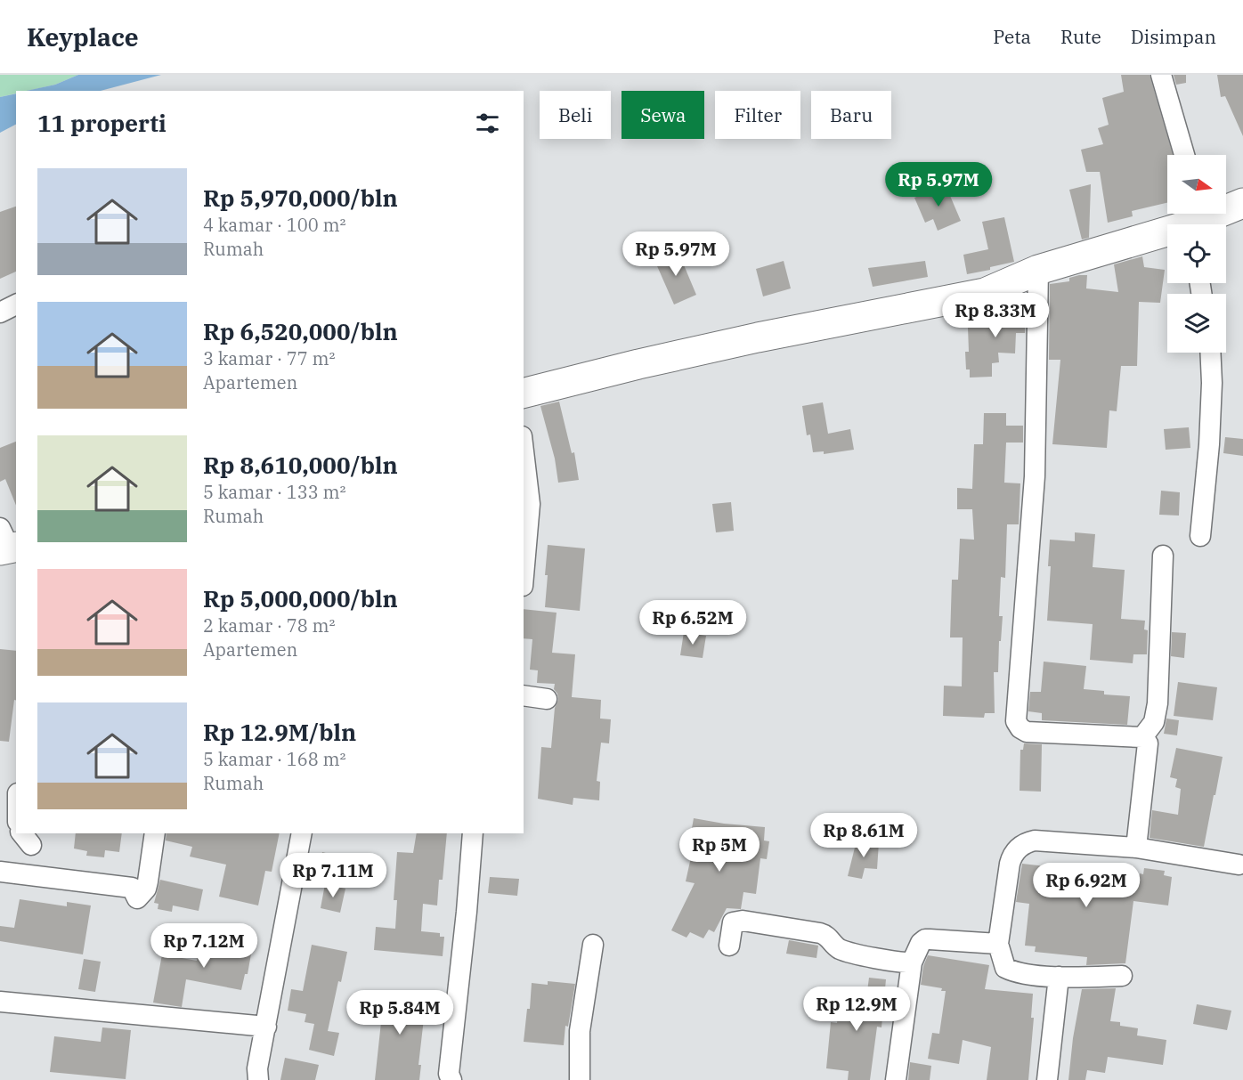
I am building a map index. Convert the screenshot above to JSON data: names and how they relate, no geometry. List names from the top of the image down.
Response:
{
  "north": "right",
  "page": {
    "header": "Keyplace",
    "nav": ["Peta", "Rute", "Disimpan"],
    "chip": [
      "Beli",
      "Sewa",
      "Filter",
      "Baru"
    ],
    "heading": "11 properti",
    "list": [
      {
        "name": "Rp 5,970,000/bln",
        "note": "4 kamar · 100 m² · Rumah"
      },
      {
        "name": "Rp 6,520,000/bln",
        "note": "3 kamar · 77 m² · Apartemen"
      },
      {
        "name": "Rp 8,610,000/bln",
        "note": "5 kamar · 133 m² · Rumah"
      },
      {
        "name": "Rp 5,000,000/bln",
        "note": "2 kamar · 78 m² · Apartemen"
      },
      {
        "name": "Rp 12.9M/bln",
        "note": "5 kamar · 168 m² · Rumah"
      }
    ],
    "price": [
      "Rp 5.97M",
      "Rp 5.97M",
      "Rp 8.33M",
      "Rp 6.52M",
      "Rp 8.61M",
      "Rp 5M",
      "Rp 7.11M",
      "Rp 6.92M",
      "Rp 7.12M",
      "Rp 12.9M",
      "Rp 5.84M"
    ]
  }
}
